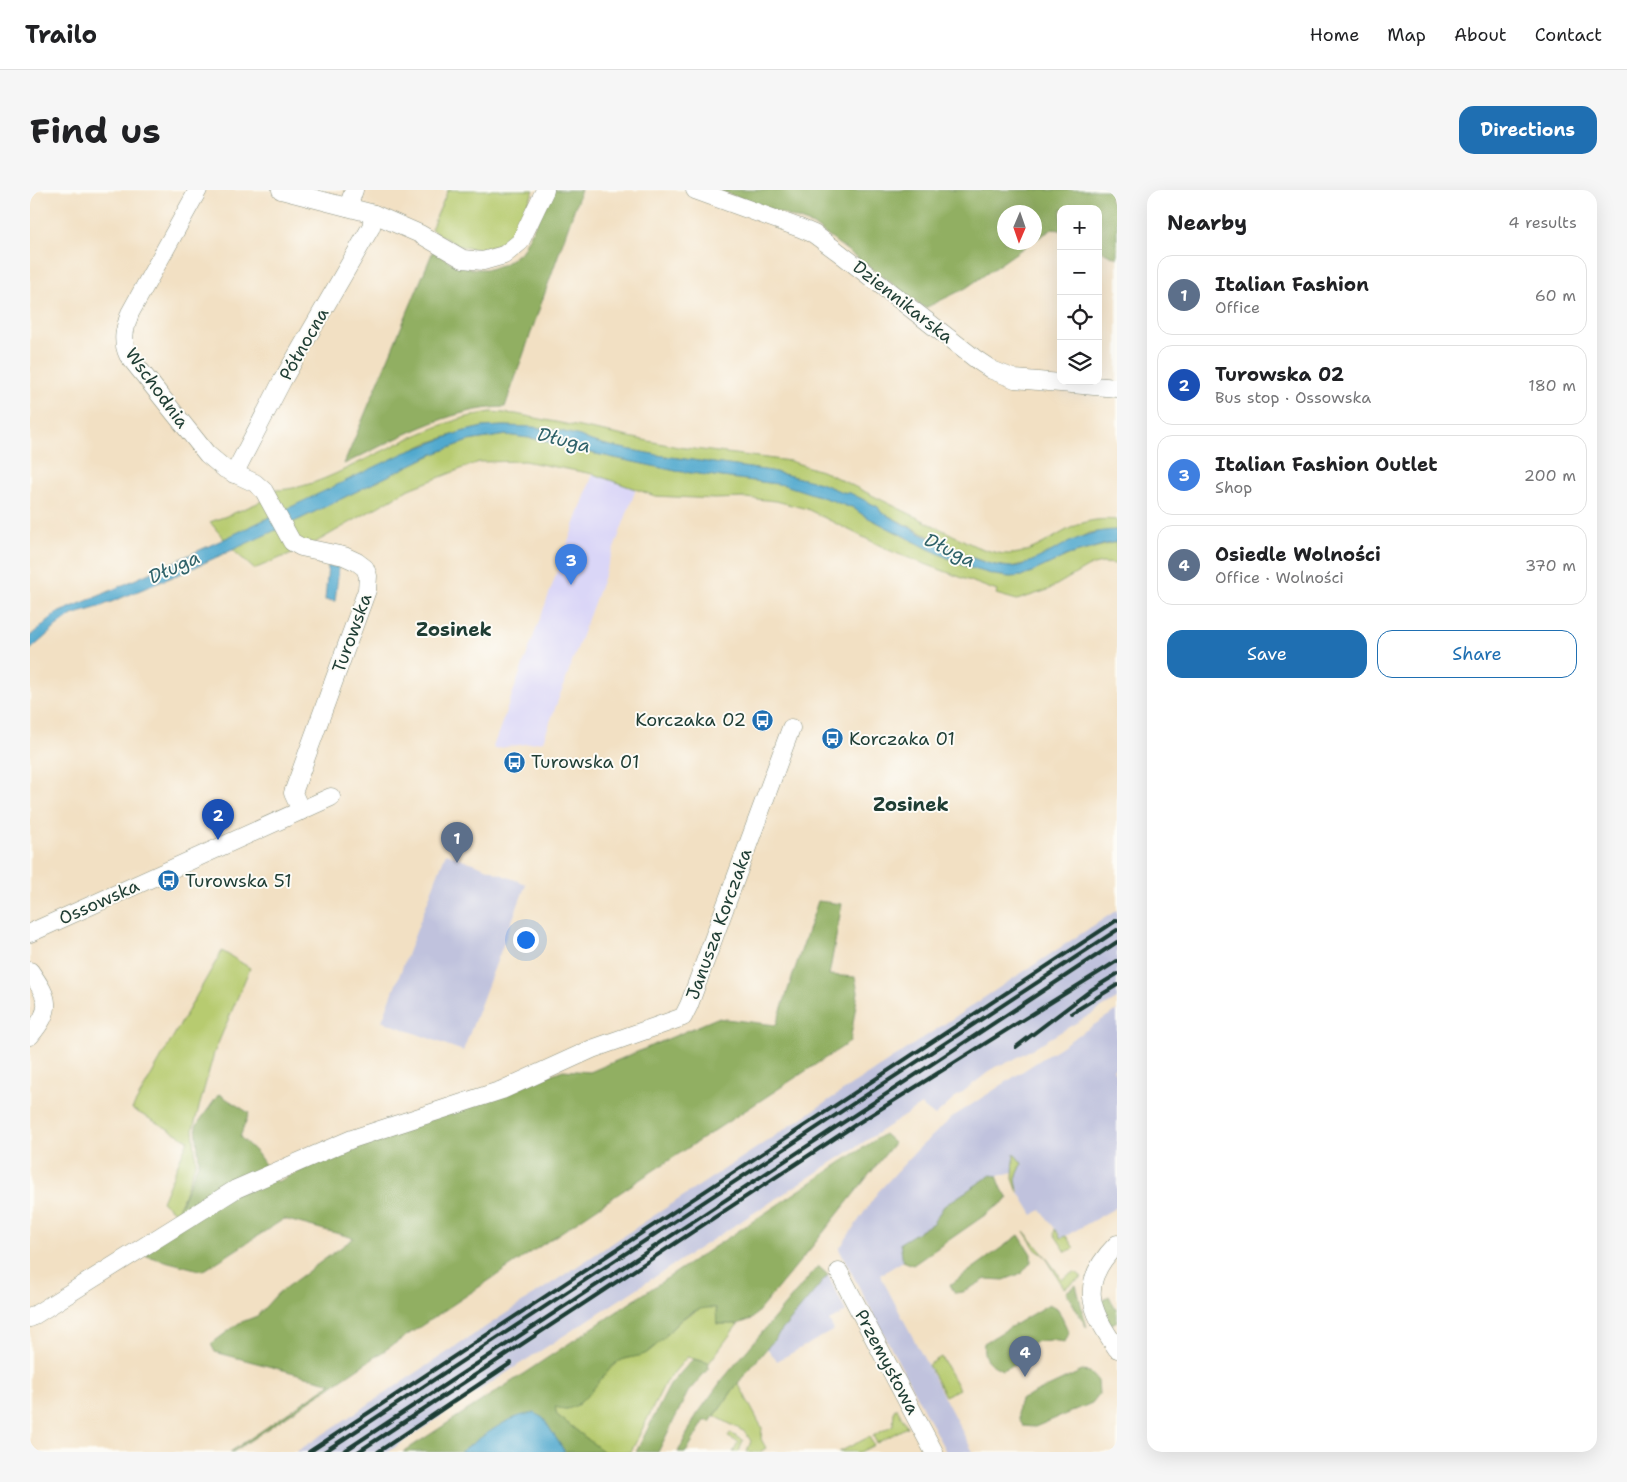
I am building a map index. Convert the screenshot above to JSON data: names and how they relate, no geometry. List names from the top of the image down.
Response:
{
  "streets": {
    "street": [
      "Dziennikarska",
      "Północna",
      "Wschodnia",
      "Turowska",
      "Ossowska",
      "Janusza Korczaka",
      "Przemysłowa"
    ]
  },
  "crossings": [
    ["Północna", "Wschodnia"],
    ["Wschodnia", "Turowska"],
    ["Turowska", "Ossowska"]
  ],
  "districts": ["Zosinek", "Zosinek"],
  "water": ["Długa"],
  "places": {
    "bus stop": [
      "Korczaka 02",
      "Korczaka 01",
      "Turowska 01",
      "Turowska 51"
    ]
  },
  "north": "bottom",
  "page": {
    "header": "Trailo",
    "nav": [
      "Home",
      "Map",
      "About",
      "Contact"
    ],
    "buttons": [
      "Directions",
      ["Save", "Share"]
    ],
    "title": "Find us",
    "heading": ["Nearby", "4 results"],
    "map_buttons": ["+", "−"],
    "list": [
      {
        "mark": "1",
        "name": "Italian Fashion",
        "note": "Office",
        "value": "60 m"
      },
      {
        "mark": "2",
        "name": "Turowska 02",
        "note": "Bus stop · Ossowska",
        "value": "180 m"
      },
      {
        "mark": "3",
        "name": "Italian Fashion Outlet",
        "note": "Shop",
        "value": "200 m"
      },
      {
        "mark": "4",
        "name": "Osiedle Wolności",
        "note": "Office · Wolności",
        "value": "370 m"
      }
    ],
    "pins": [
      "3",
      "2",
      "1",
      "4"
    ]
  }
}
